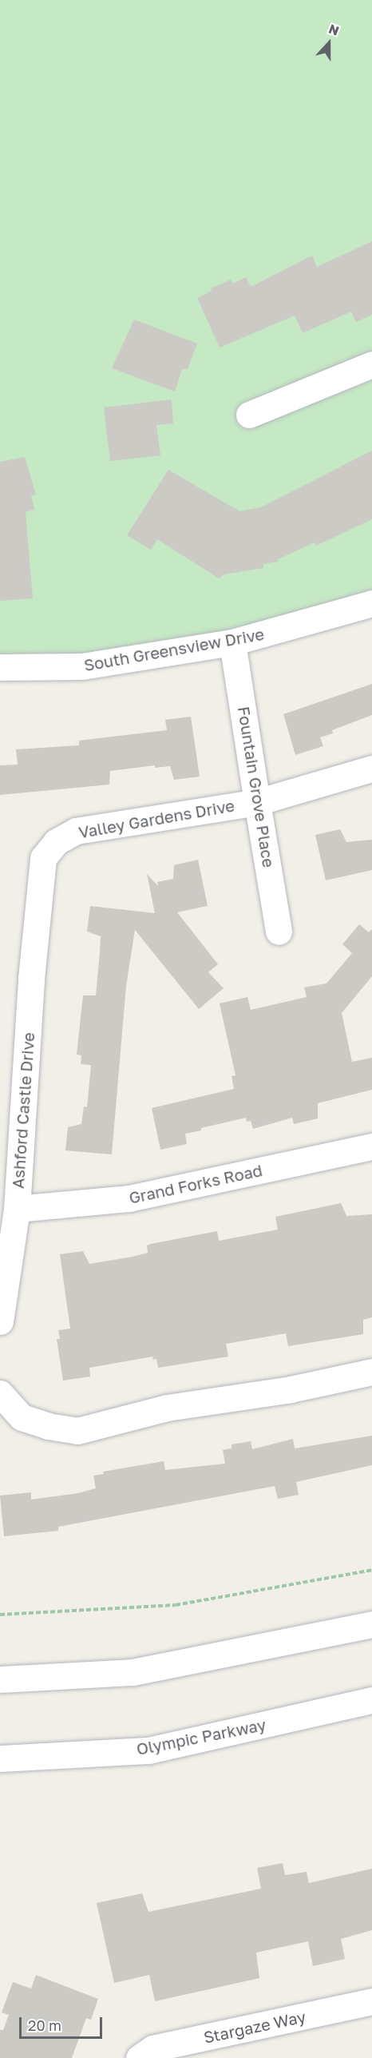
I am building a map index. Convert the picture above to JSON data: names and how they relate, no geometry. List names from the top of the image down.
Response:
{
  "streets": {
    "street": [
      "South Greensview Drive",
      "Fountain Grove Place",
      "Valley Gardens Drive",
      "Ashford Castle Drive",
      "Grand Forks Road",
      "Olympic Parkway",
      "Stargaze Way"
    ]
  },
  "crossings": [
    ["South Greensview Drive", "Fountain Grove Place"],
    ["Fountain Grove Place", "Valley Gardens Drive"],
    ["Valley Gardens Drive", "Ashford Castle Drive"],
    ["Ashford Castle Drive", "Grand Forks Road"]
  ],
  "scale_bar": "20 m",
  "north": "top"
}
